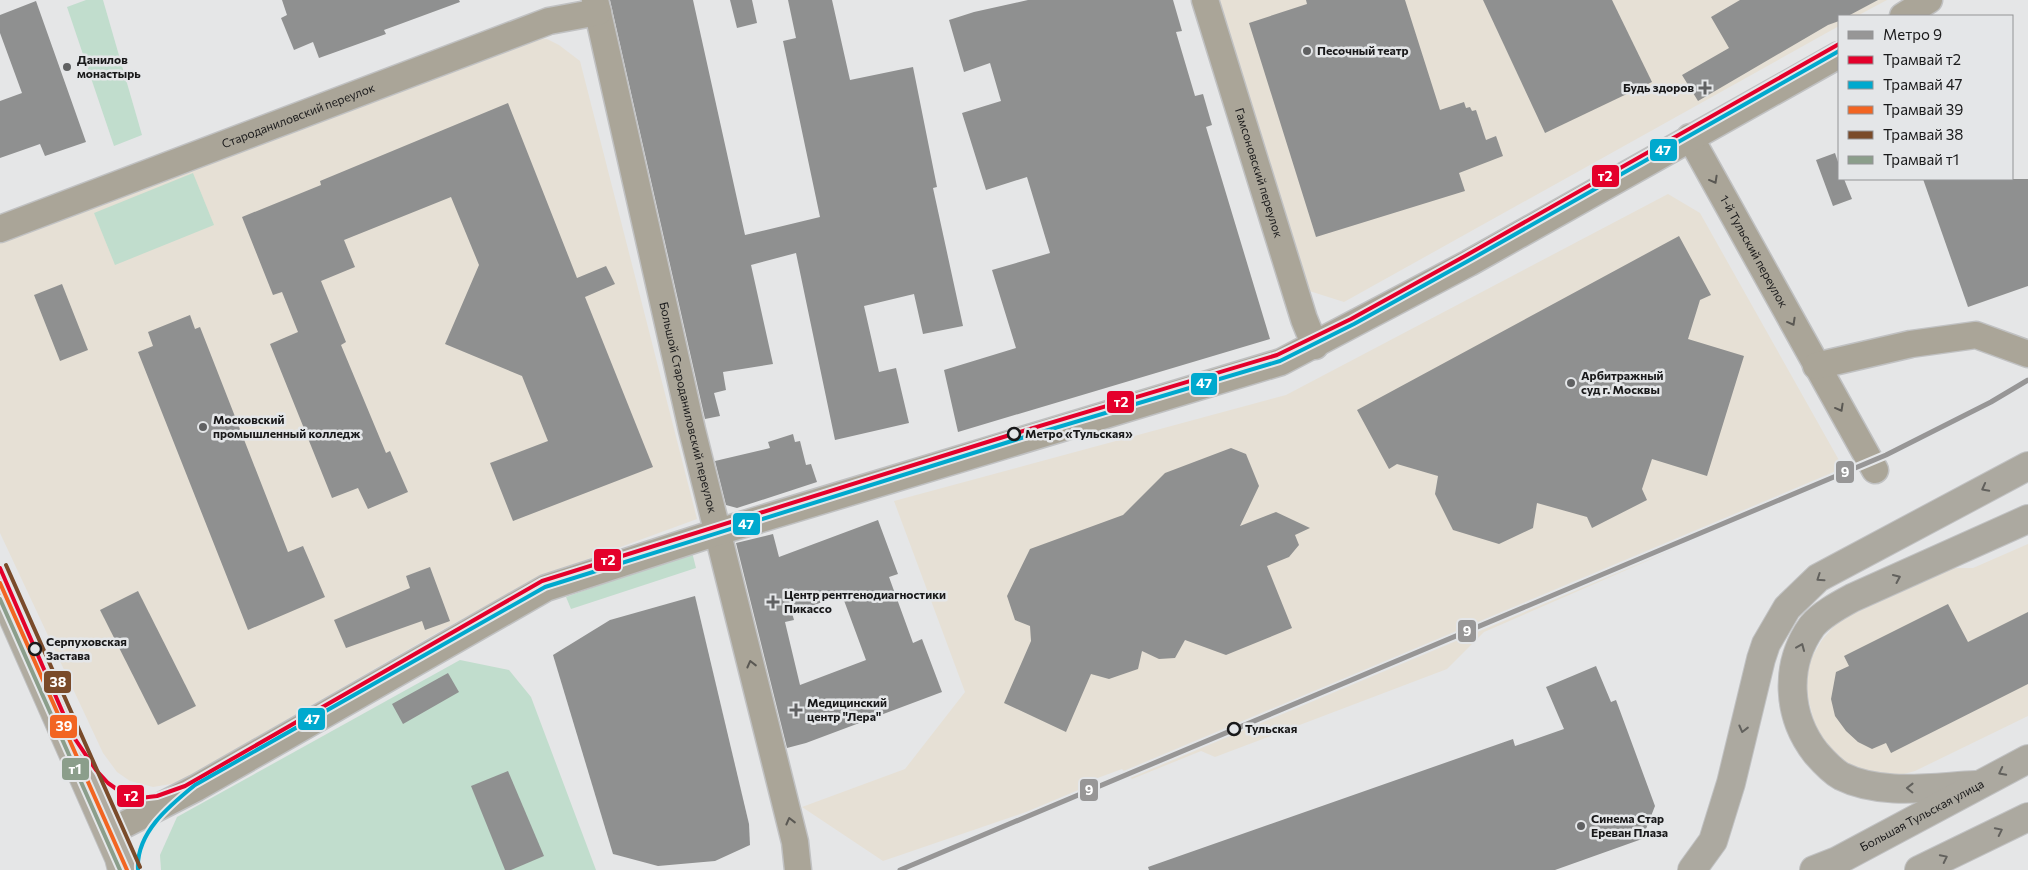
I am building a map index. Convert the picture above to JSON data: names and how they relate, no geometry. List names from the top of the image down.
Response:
{
  "streets": {
    "main road": ["Большая Тульская улица"],
    "street": [
      "Староданиловский переулок",
      "Гамсоновский переулок",
      "1-й Тульский переулок",
      "Большой Староданиловский переулок"
    ]
  },
  "crossings": [
    ["Староданиловский переулок", "Большой Староданиловский переулок"]
  ],
  "one_way": ["1-й Тульский переулок", "Большой Староданиловский переулок"],
  "places": {
    "other": [
      "Песочный театр",
      "Данилов монастырь",
      "Арбитражный суд г. Москвы",
      "Московский промышленный колледж",
      "Метро «Тульская»",
      "Серпуховская Застава",
      "Тульская",
      "Синема Стар Ереван Плаза"
    ],
    "health": ["Будь здоров", "Центр рентгенодиагностики Пикассо", "Медицинский центр \"Лера\""]
  },
  "lines": [
    "tram line т2",
    "tram line 47",
    "metro line 9",
    "tram line 38",
    "tram line 39",
    "tram line т1"
  ],
  "legend": [
    "Метро 9",
    "Трамвай т2",
    "Трамвай 47",
    "Трамвай 39",
    "Трамвай 38",
    "Трамвай т1"
  ]
}
